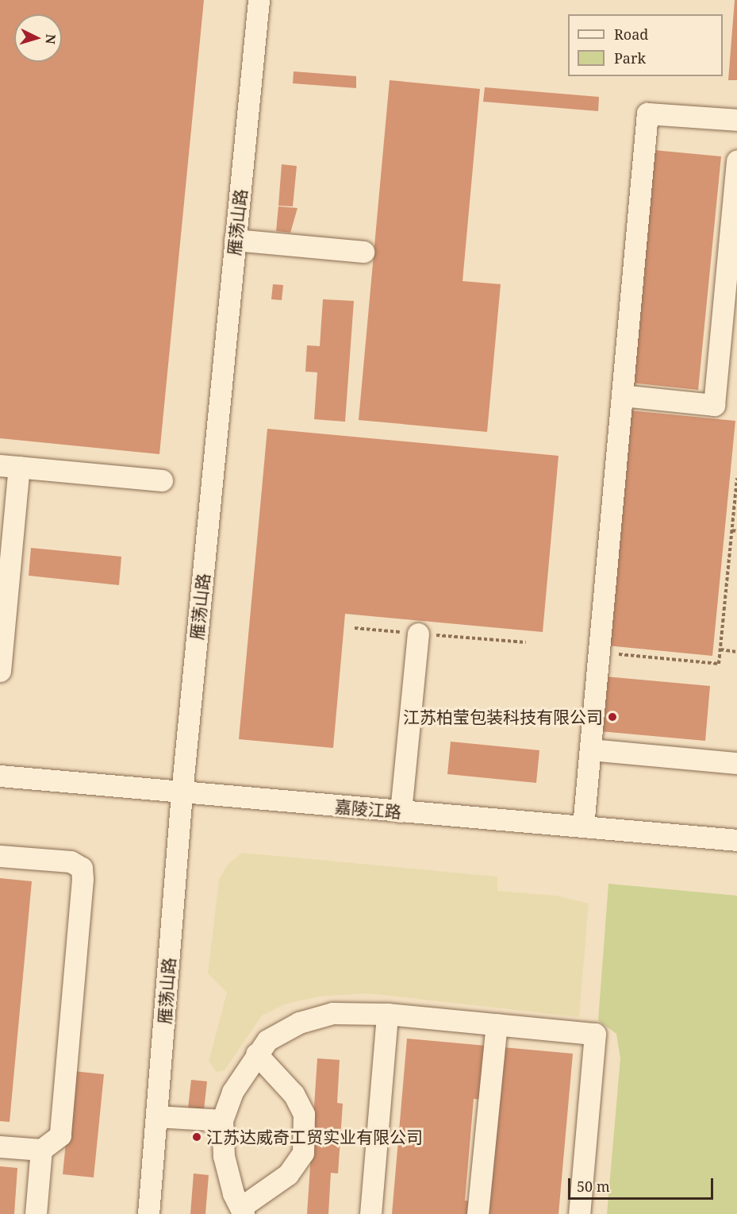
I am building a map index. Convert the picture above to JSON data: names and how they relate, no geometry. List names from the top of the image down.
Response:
{
  "streets": {
    "street": ["雁荡山路", "嘉陵江路"]
  },
  "crossings": [
    ["雁荡山路", "嘉陵江路"]
  ],
  "places": ["江苏柏莹包装科技有限公司", "江苏达威奇工贸实业有限公司"],
  "legend": ["Road", "Park"],
  "scale_bar": "50 m",
  "north": "right"
}
